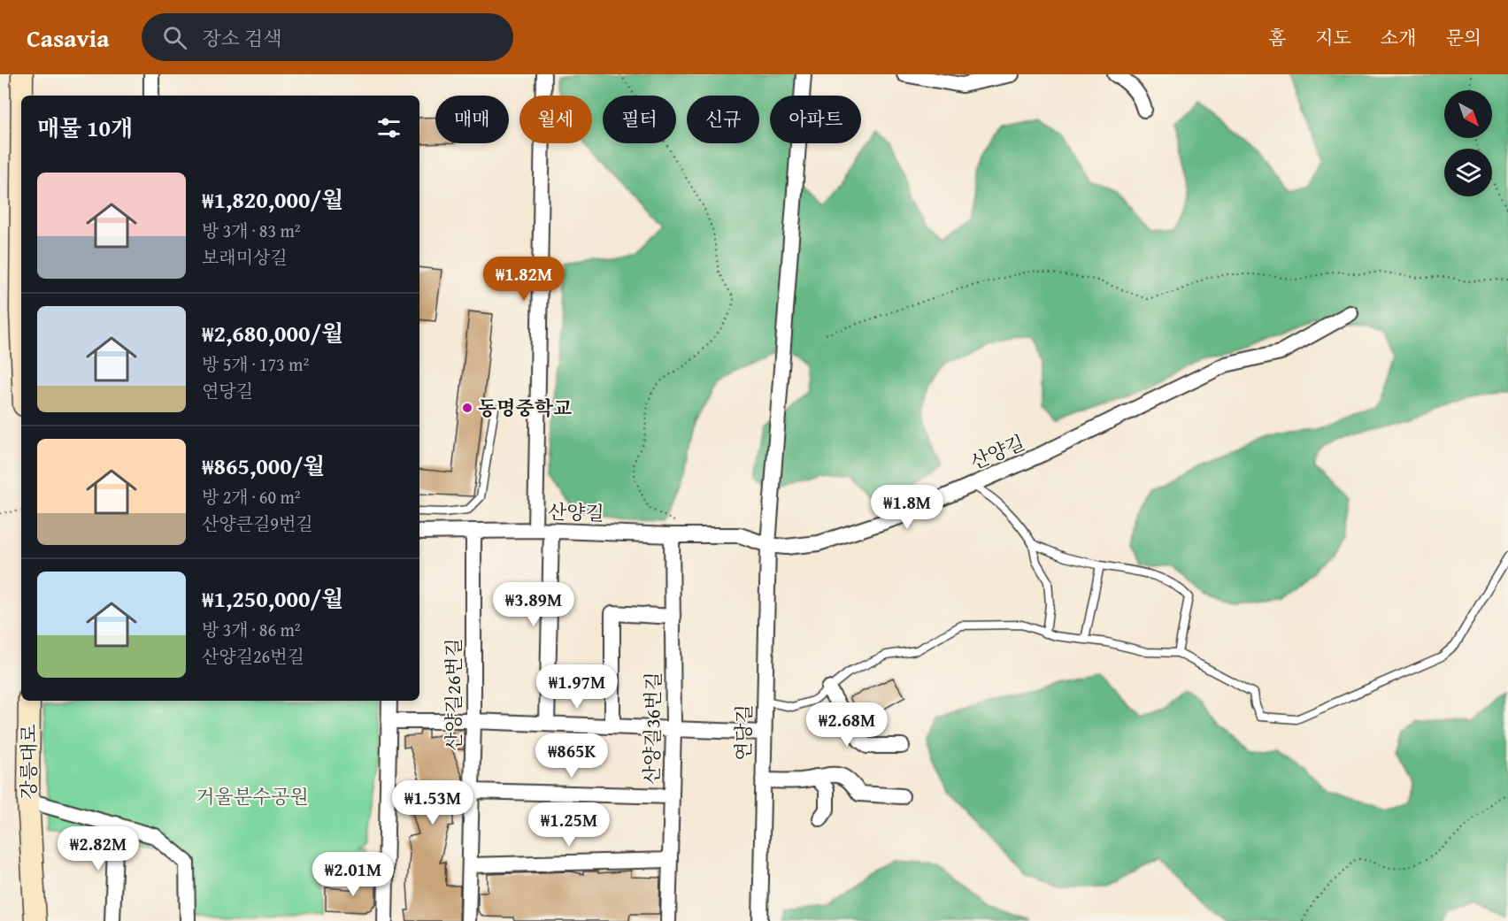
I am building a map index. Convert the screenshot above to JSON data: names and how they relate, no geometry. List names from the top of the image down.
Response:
{
  "streets": {
    "street": [
      "산양길",
      "산양길26번길",
      "산양길36번길",
      "연당길",
      "강릉대로"
    ]
  },
  "crossings": [
    ["산양길", "산양길26번길"],
    ["산양길", "산양길36번길"],
    ["산양길", "연당길"]
  ],
  "parks": ["거울분수공원"],
  "places": ["동명중학교"],
  "north": "bottom right",
  "page": {
    "header": "Casavia",
    "search": "장소 검색",
    "nav": [
      "홈",
      "지도",
      "소개",
      "문의"
    ],
    "chip": [
      "매매",
      "월세",
      "필터",
      "신규",
      "아파트"
    ],
    "heading": "매물 10개",
    "list": [
      {
        "name": "₩1,820,000/월",
        "note": "방 3개 · 83 m² · 보래미상길"
      },
      {
        "name": "₩2,680,000/월",
        "note": "방 5개 · 173 m² · 연당길"
      },
      {
        "name": "₩865,000/월",
        "note": "방 2개 · 60 m² · 산양큰길9번길"
      },
      {
        "name": "₩1,250,000/월",
        "note": "방 3개 · 86 m² · 산양길26번길"
      }
    ],
    "price": [
      "₩1.82M",
      "₩1.8M",
      "₩3.89M",
      "₩1.97M",
      "₩2.68M",
      "₩865K",
      "₩1.53M",
      "₩1.25M",
      "₩2.82M",
      "₩2.01M"
    ]
  }
}
